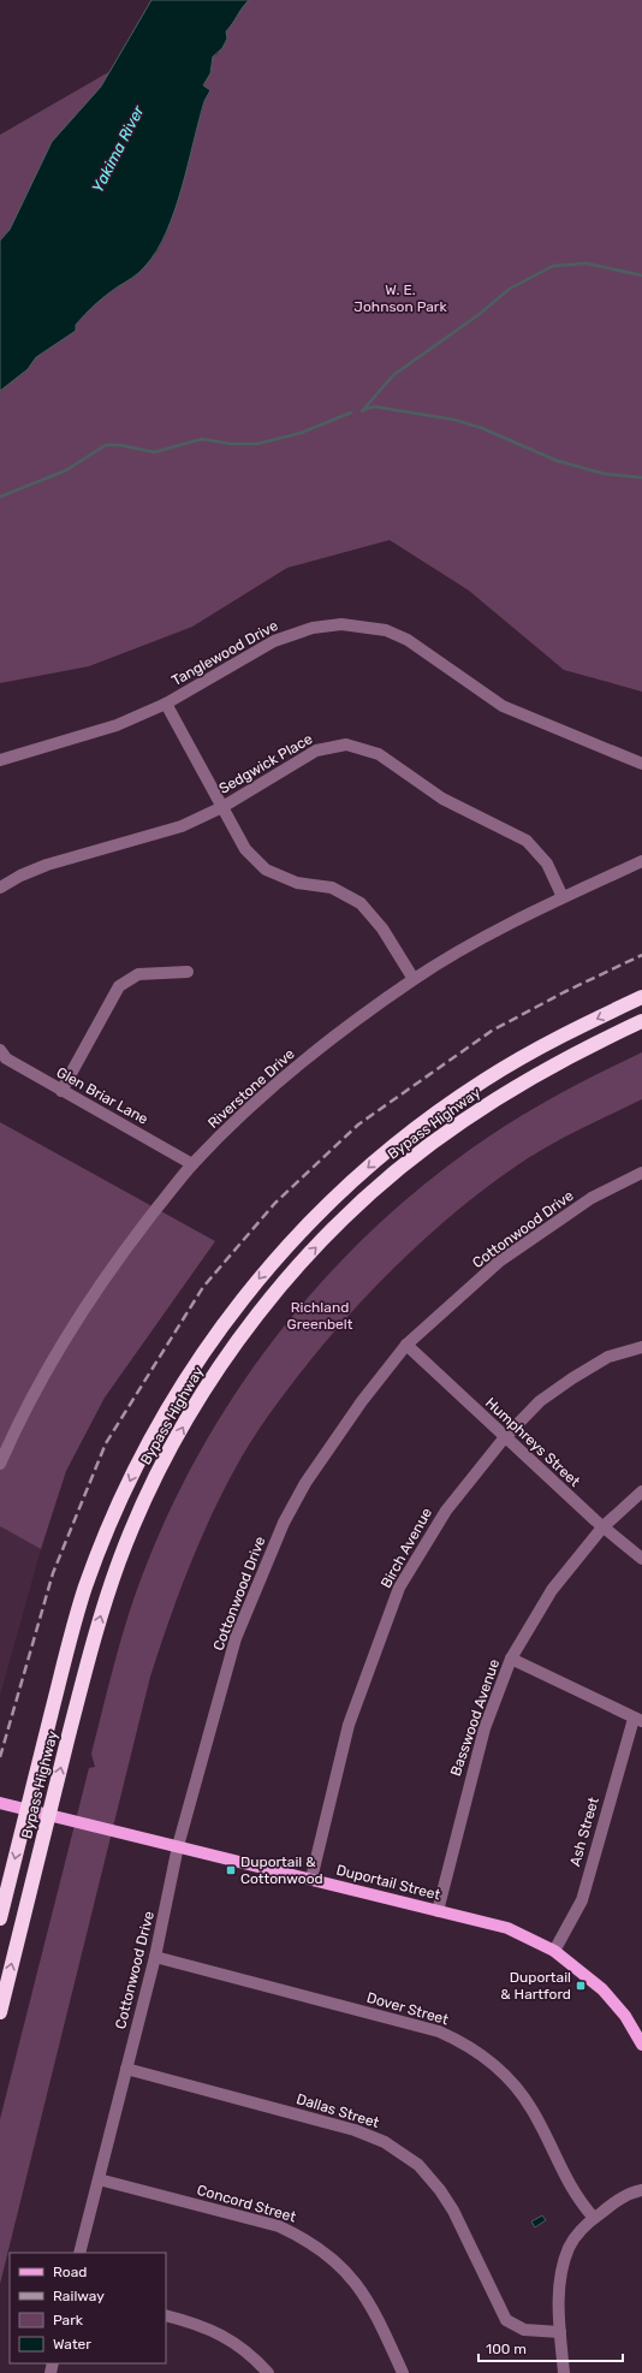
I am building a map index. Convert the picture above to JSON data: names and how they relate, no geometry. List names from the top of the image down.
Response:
{
  "streets": {
    "highway": ["Bypass Highway"],
    "main road": ["Duportail Street"],
    "street": [
      "Tanglewood Drive",
      "Sedgwick Place",
      "Riverstone Drive",
      "Glen Briar Lane",
      "Cottonwood Drive",
      "Humphreys Street",
      "Birch Avenue",
      "Basswood Avenue",
      "Ash Street",
      "Dover Street",
      "Dallas Street",
      "Concord Street"
    ]
  },
  "crossings": [
    ["Sedgwick Place", "Riverstone Drive"],
    ["Riverstone Drive", "Glen Briar Lane"],
    ["Bypass Highway", "Duportail Street"],
    ["Cottonwood Drive", "Humphreys Street"],
    ["Cottonwood Drive", "Duportail Street"],
    ["Cottonwood Drive", "Dover Street"],
    ["Cottonwood Drive", "Dallas Street"],
    ["Cottonwood Drive", "Concord Street"],
    ["Humphreys Street", "Birch Avenue"],
    ["Humphreys Street", "Basswood Avenue"],
    ["Birch Avenue", "Duportail Street"],
    ["Basswood Avenue", "Duportail Street"],
    ["Ash Street", "Duportail Street"]
  ],
  "water": ["Yakima River"],
  "parks": ["W. E. Johnson Park", "Richland Greenbelt"],
  "places": {
    "transit": ["Duportail & Cottonwood", "Duportail & Hartford"]
  },
  "legend": [
    "Road",
    "Railway",
    "Park",
    "Water"
  ],
  "scale_bar": "100 m"
}
